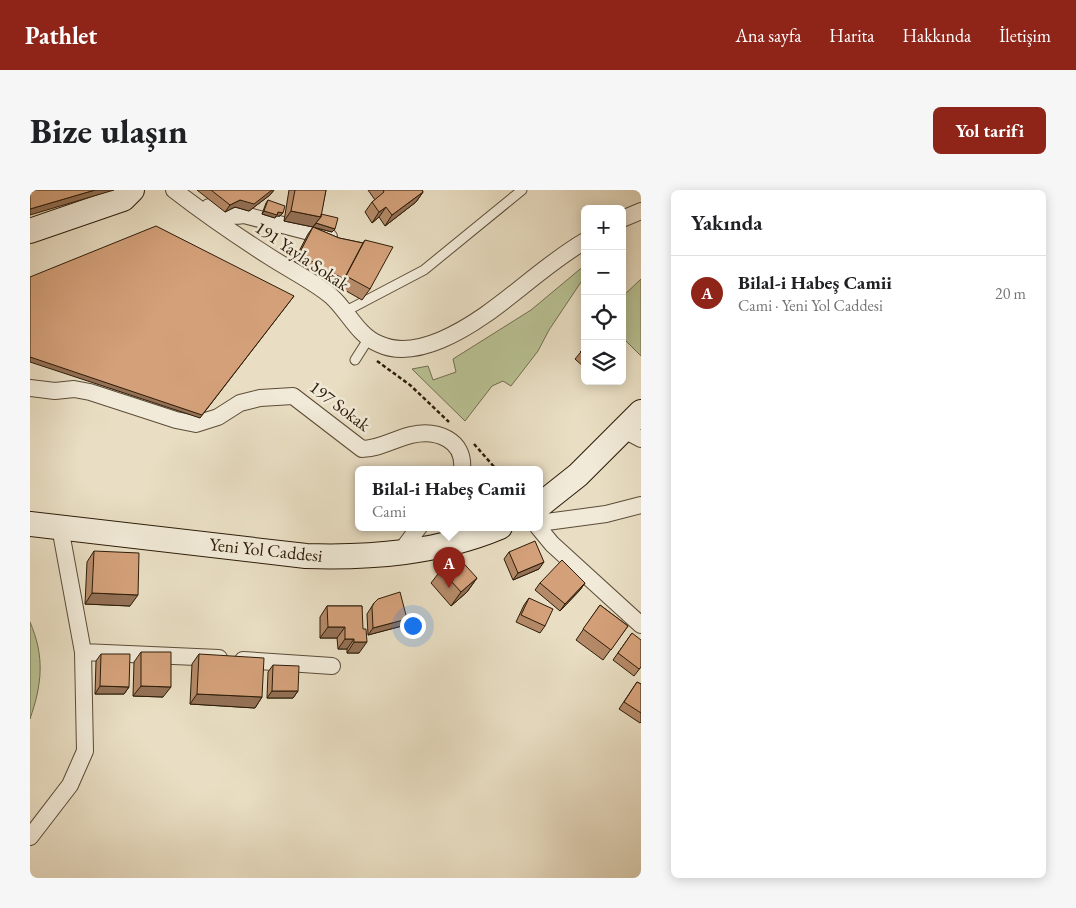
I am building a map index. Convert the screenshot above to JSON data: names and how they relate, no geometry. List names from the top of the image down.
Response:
{
  "streets": {
    "main road": ["Yeni Yol Caddesi"],
    "street": ["191 Yayla Sokak", "197 Sokak"]
  },
  "page": {
    "header": "Pathlet",
    "nav": [
      "Ana sayfa",
      "Harita",
      "Hakkında",
      "İletişim"
    ],
    "buttons": "Yol tarifi",
    "title": "Bize ulaşın",
    "heading": "Yakında",
    "map_buttons": ["+", "−"],
    "list": [
      {
        "mark": "A",
        "name": "Bilal-i Habeş Camii",
        "note": "Cami · Yeni Yol Caddesi",
        "value": "20 m"
      }
    ],
    "popup": ["Bilal-i Habeş Camii", "Cami"],
    "pins": "A"
  }
}
